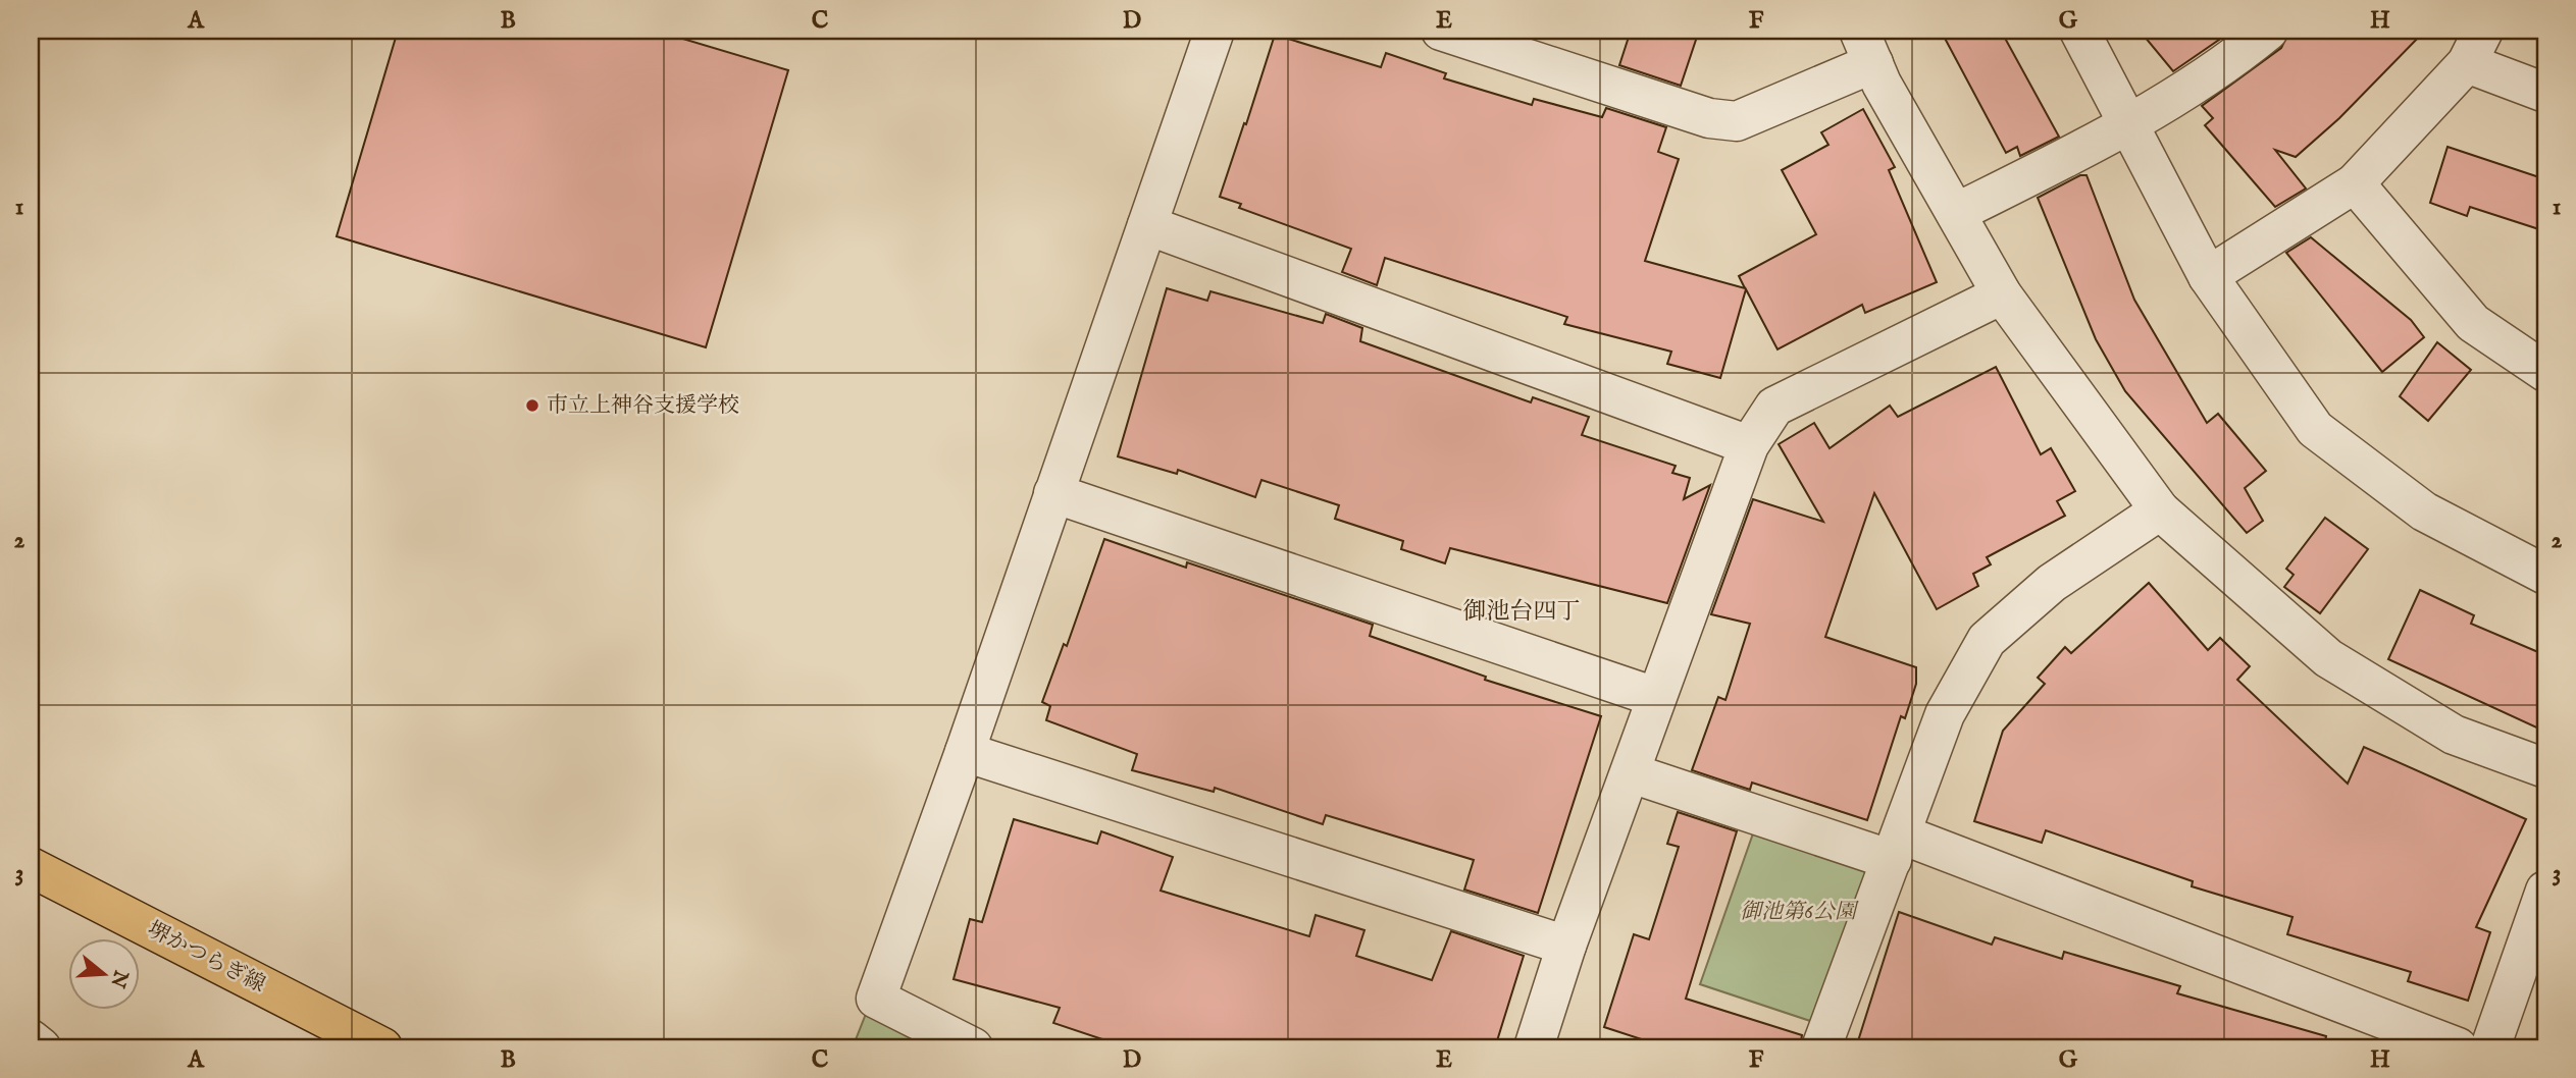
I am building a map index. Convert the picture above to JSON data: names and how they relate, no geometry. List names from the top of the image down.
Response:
{
  "streets": {
    "main road": ["堺かつらぎ線"]
  },
  "districts": ["御池台四丁"],
  "parks": ["御池第6公園"],
  "places": ["市立上神谷支援学校"],
  "north": "right",
  "grid": {
    "columns": [
      "A",
      "B",
      "C",
      "D",
      "E",
      "F",
      "G",
      "H"
    ],
    "rows": ["1", "2", "3"]
  }
}
